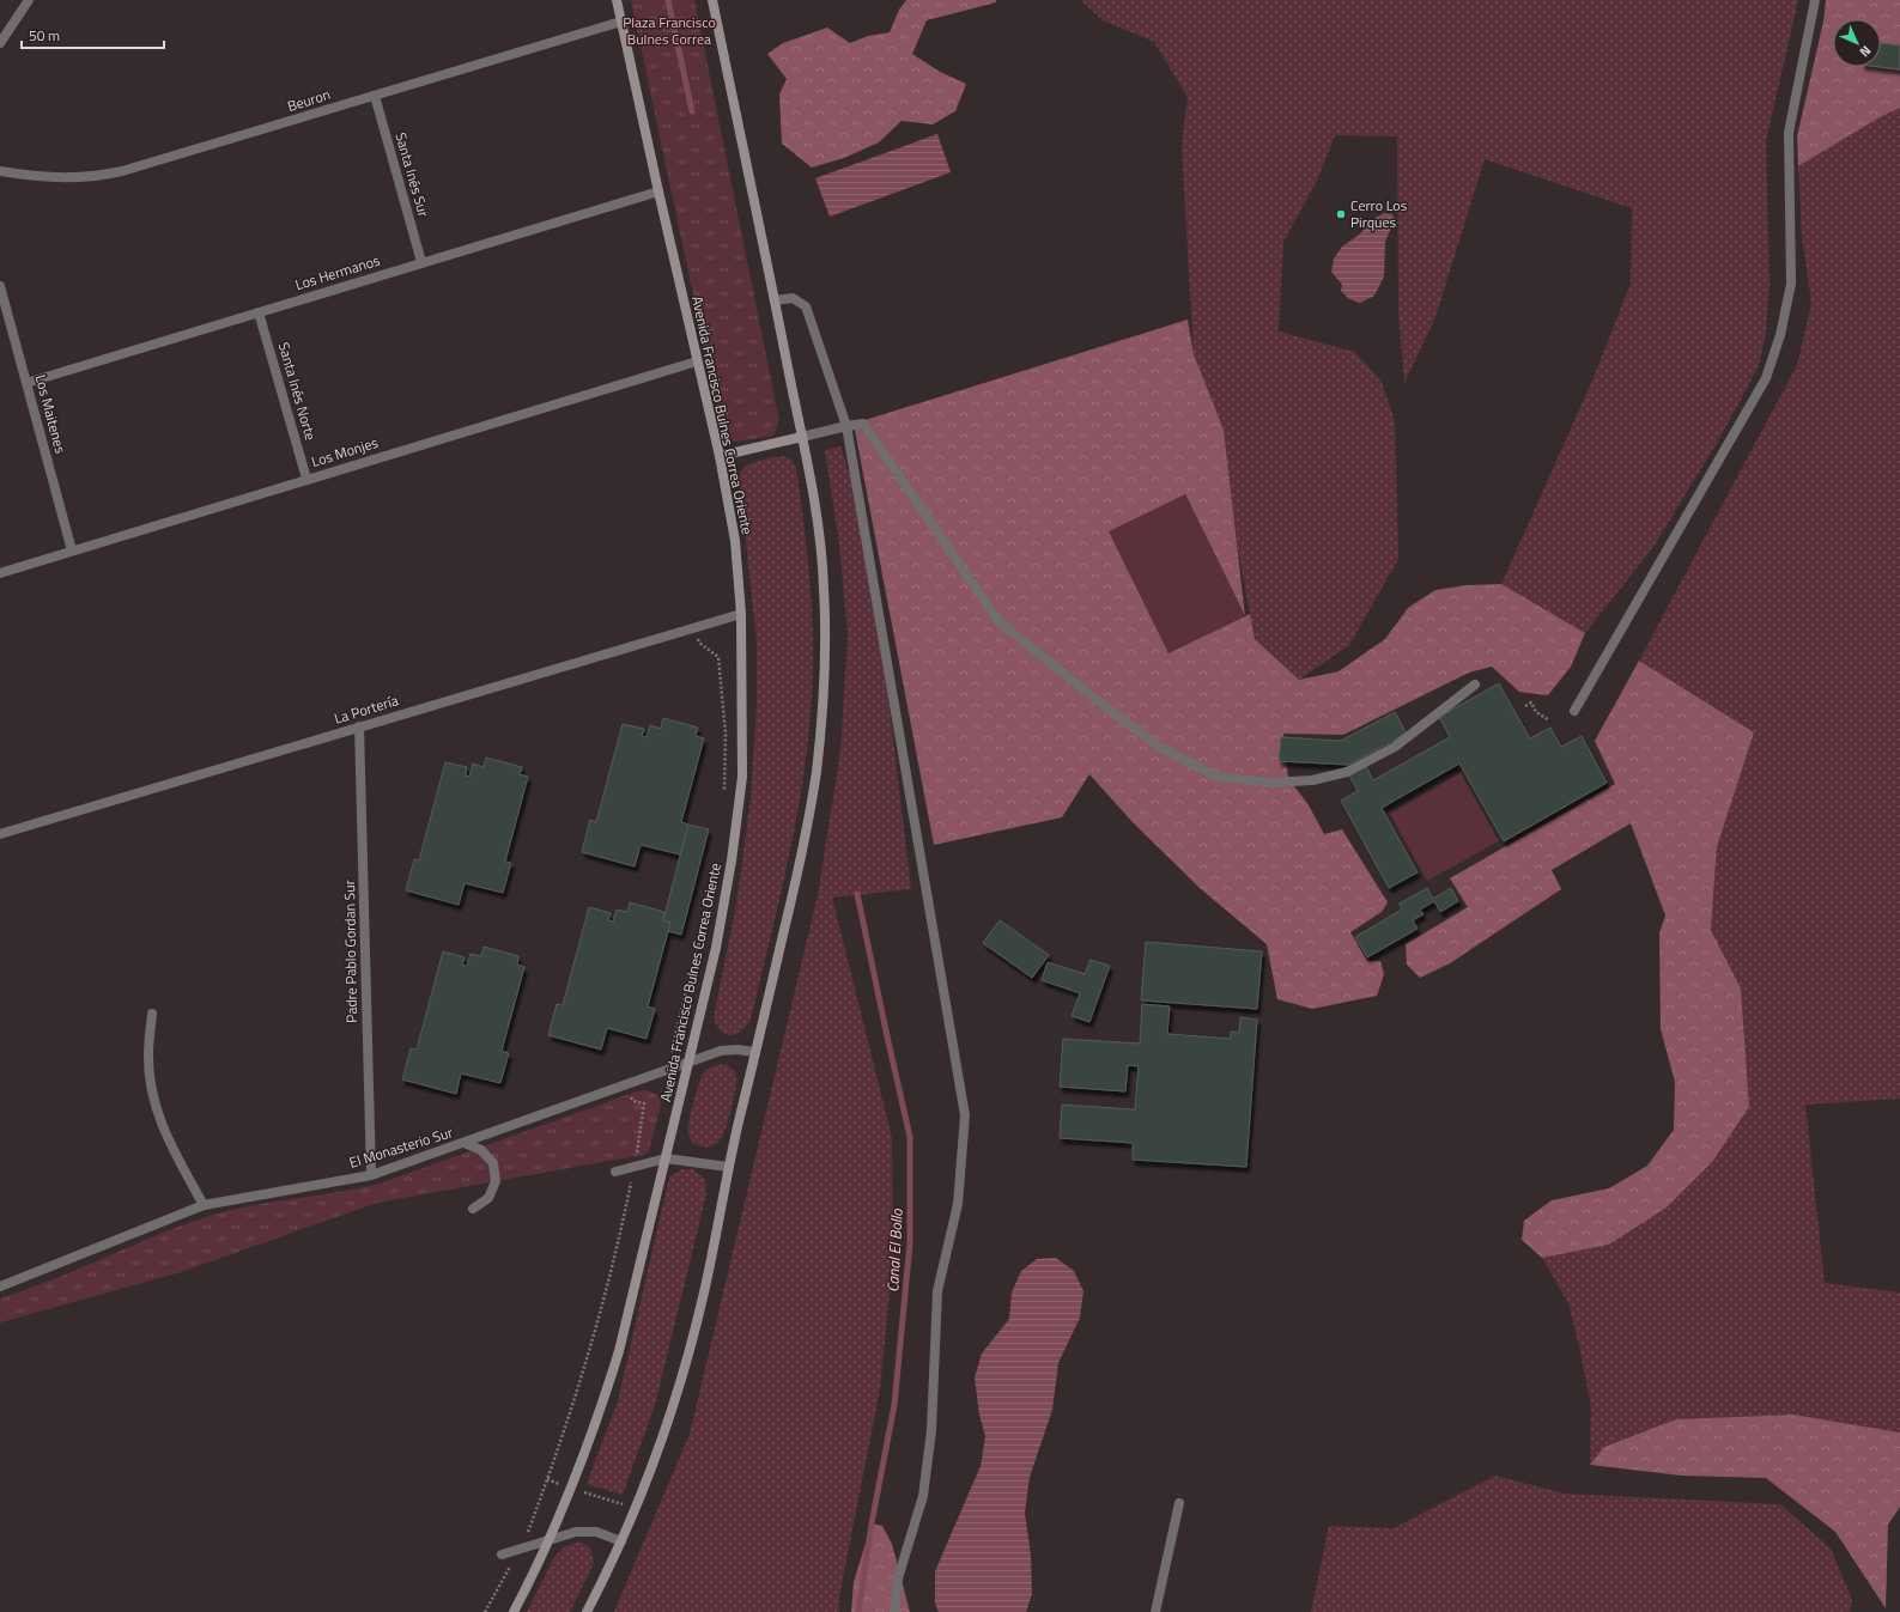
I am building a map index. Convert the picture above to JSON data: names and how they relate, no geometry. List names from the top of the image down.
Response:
{
  "streets": {
    "street": [
      "Beuron",
      "Santa Inés Sur",
      "Los Hermanos",
      "Santa Inés Norte",
      "Los Maitenes",
      "Avenida Francisco Bulnes Correa Oriente",
      "Los Monjes",
      "La Portería",
      "Padre Pablo Gordan Sur",
      "El Monasterio Sur"
    ]
  },
  "crossings": [
    ["Beuron", "Santa Inés Sur"],
    ["Beuron", "Avenida Francisco Bulnes Correa Oriente"],
    ["Santa Inés Sur", "Los Hermanos"],
    ["Los Hermanos", "Santa Inés Norte"],
    ["Los Hermanos", "Los Maitenes"],
    ["Los Hermanos", "Avenida Francisco Bulnes Correa Oriente"],
    ["Santa Inés Norte", "Los Monjes"],
    ["Los Maitenes", "Los Monjes"],
    ["Avenida Francisco Bulnes Correa Oriente", "Los Monjes"],
    ["Avenida Francisco Bulnes Correa Oriente", "La Portería"],
    ["Avenida Francisco Bulnes Correa Oriente", "El Monasterio Sur"],
    ["La Portería", "Padre Pablo Gordan Sur"],
    ["Padre Pablo Gordan Sur", "El Monasterio Sur"]
  ],
  "water": ["Canal El Bollo"],
  "parks": ["Plaza Francisco Bulnes Correa"],
  "places": ["Cerro Los Pirques"],
  "scale_bar": "50 m",
  "north": "bottom right"
}
